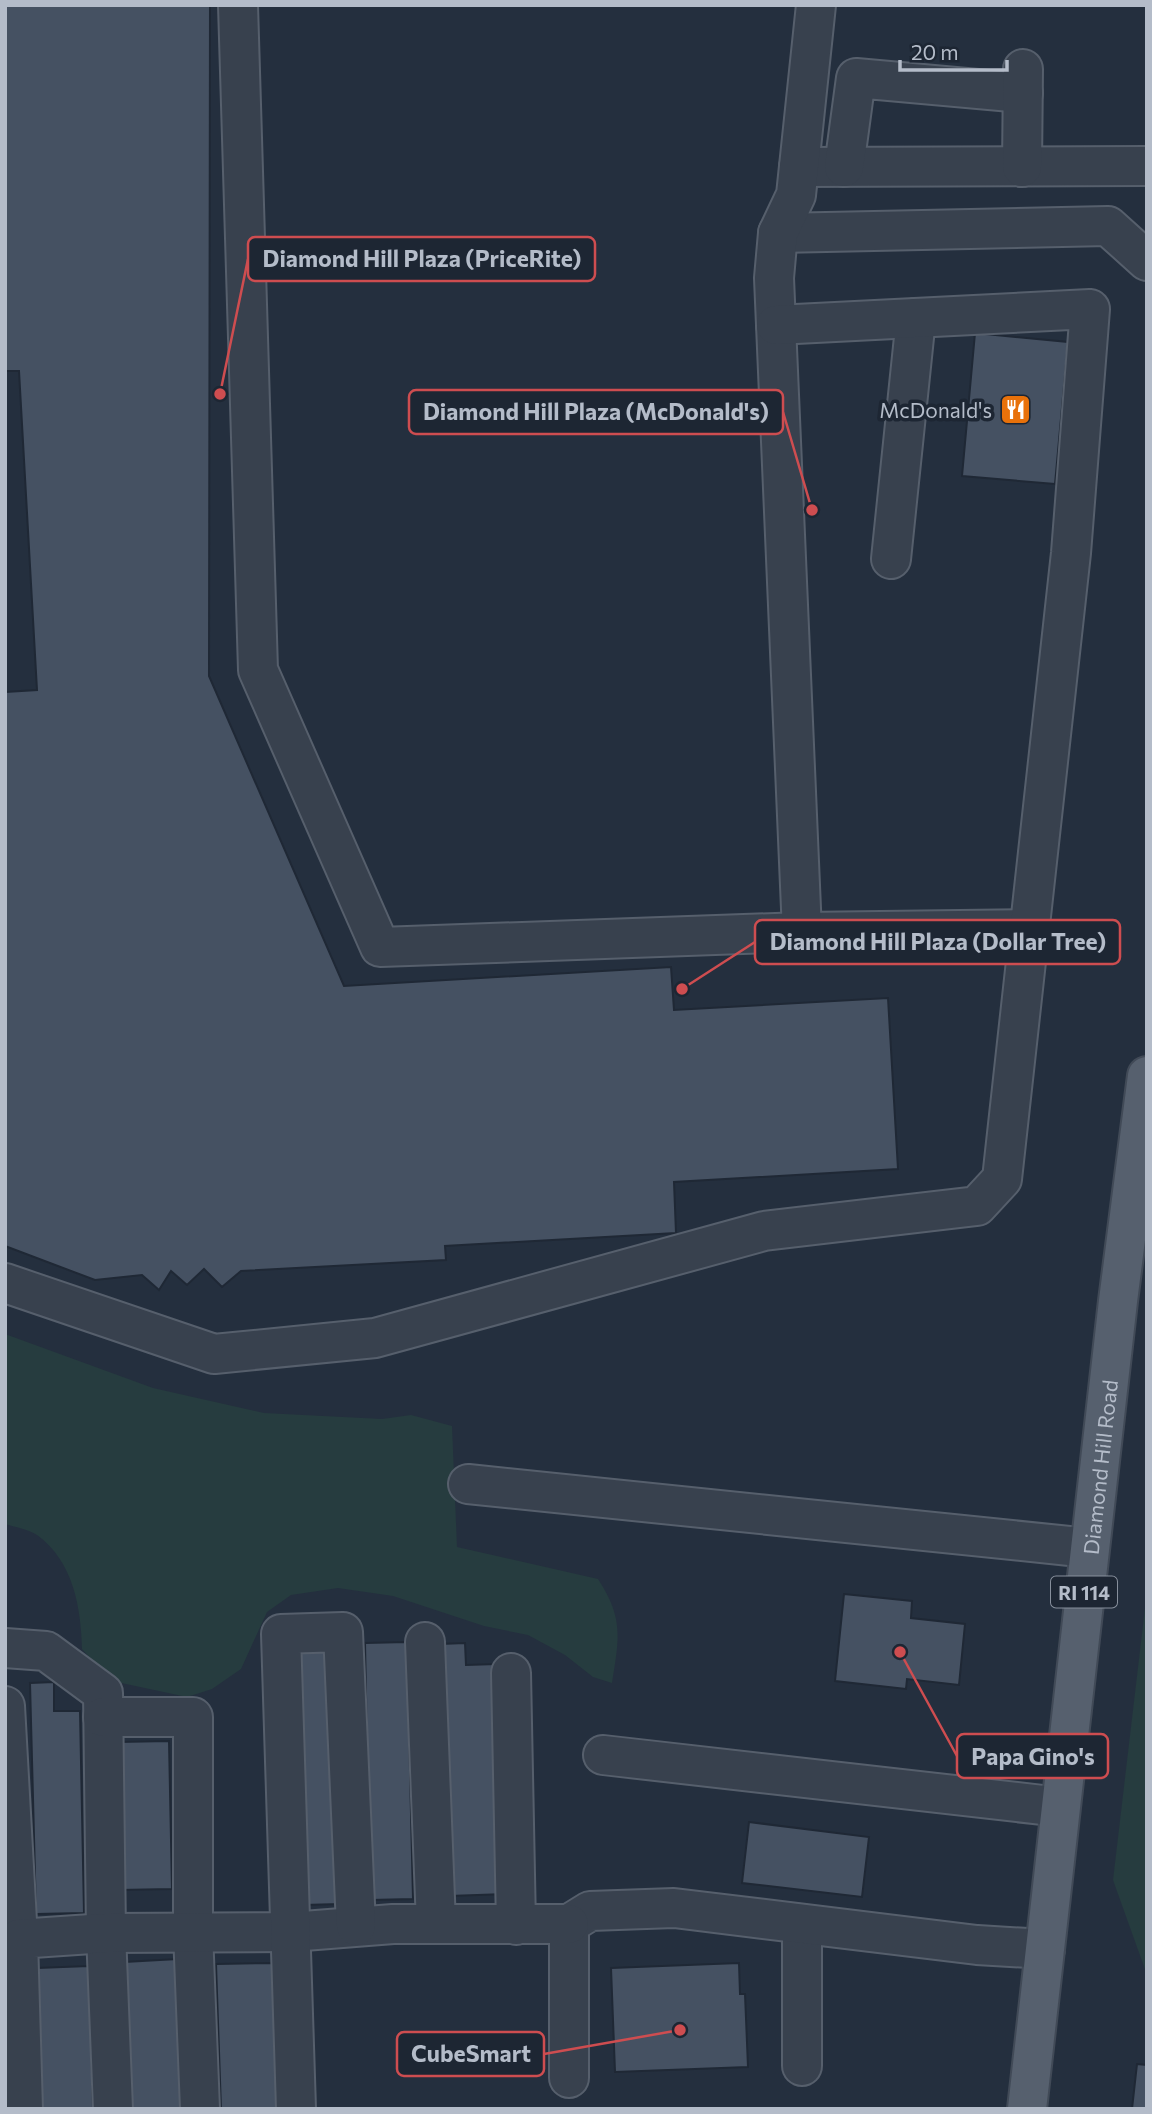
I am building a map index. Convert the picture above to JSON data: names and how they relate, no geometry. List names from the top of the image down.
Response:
{
  "streets": {
    "main road": ["Diamond Hill Road", "RI 114"]
  },
  "places": {
    "other": [
      "Diamond Hill Plaza (PriceRite)",
      "Diamond Hill Plaza (McDonald's)",
      "Diamond Hill Plaza (Dollar Tree)",
      "Papa Gino's",
      "CubeSmart"
    ],
    "restaurant": ["McDonald's"]
  },
  "scale_bar": "20 m"
}
